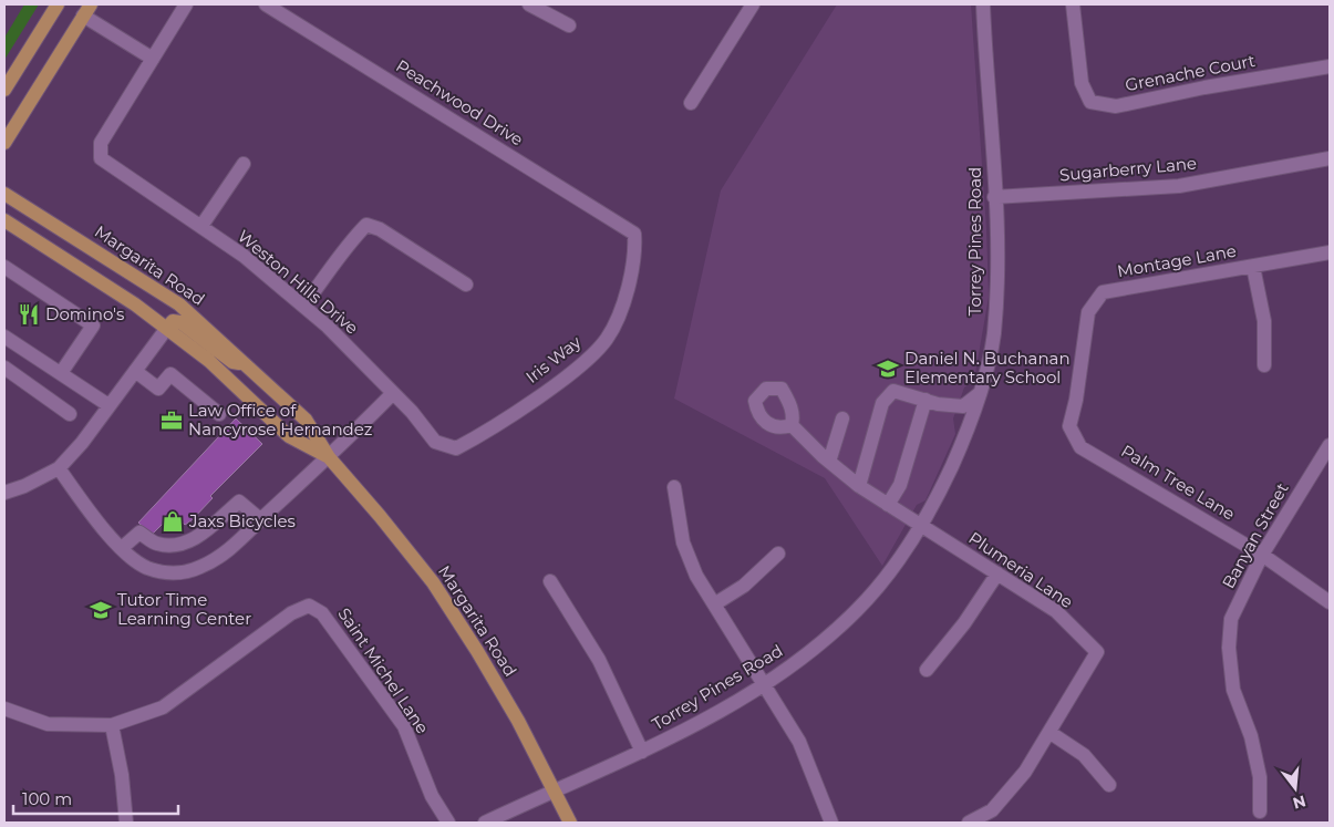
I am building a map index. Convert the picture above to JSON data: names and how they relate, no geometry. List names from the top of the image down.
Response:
{
  "streets": {
    "main road": ["Margarita Road"],
    "street": [
      "Grenache Court",
      "Peachwood Drive",
      "Sugarberry Lane",
      "Torrey Pines Road",
      "Montage Lane",
      "Weston Hills Drive",
      "Iris Way",
      "Palm Tree Lane",
      "Banyan Street",
      "Plumeria Lane",
      "Saint Michel Lane"
    ]
  },
  "crossings": [
    ["Peachwood Drive", "Iris Way"],
    ["Sugarberry Lane", "Torrey Pines Road"],
    ["Torrey Pines Road", "Margarita Road"],
    ["Torrey Pines Road", "Plumeria Lane"],
    ["Montage Lane", "Palm Tree Lane"],
    ["Weston Hills Drive", "Iris Way"],
    ["Palm Tree Lane", "Banyan Street"]
  ],
  "places": {
    "restaurant": ["Domino's"],
    "school or university": ["Daniel N. Buchanan Elementary School", "Tutor Time Learning Center"],
    "office": ["Law Office of Nancyrose Hernandez"],
    "shop": ["Jaxs Bicycles"]
  },
  "scale_bar": "100 m",
  "north": "bottom"
}
